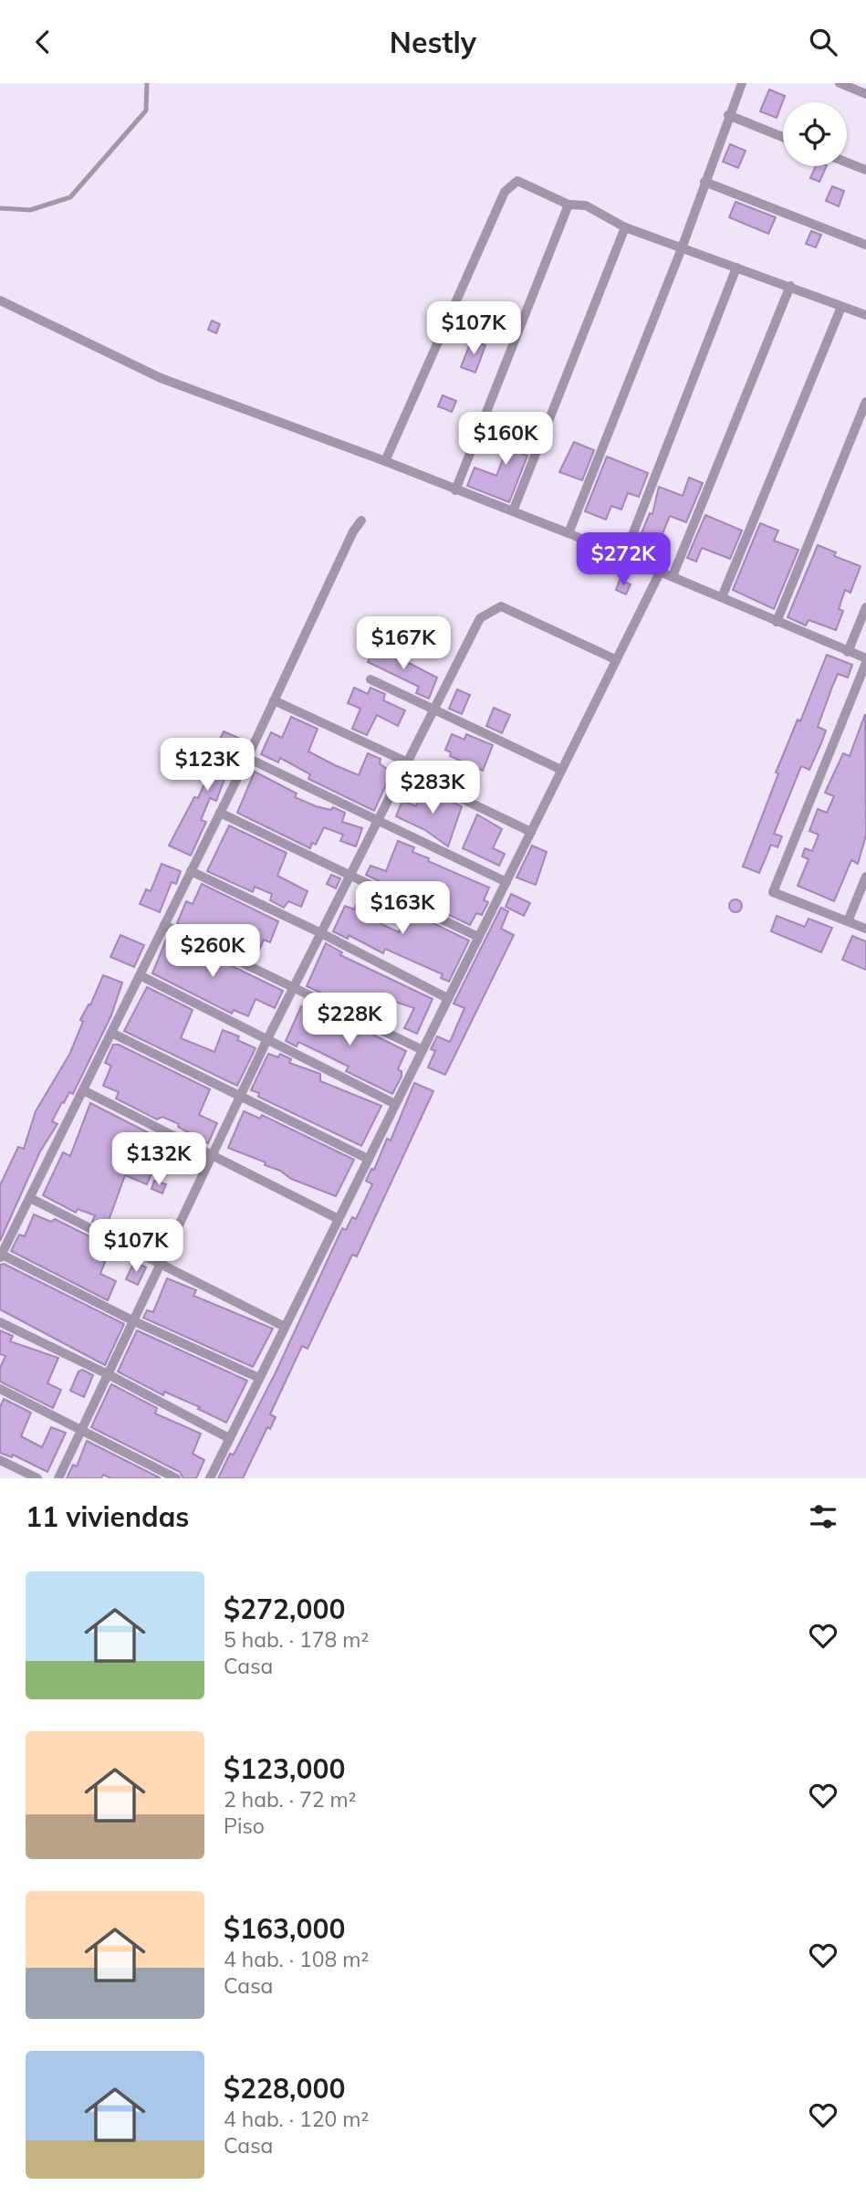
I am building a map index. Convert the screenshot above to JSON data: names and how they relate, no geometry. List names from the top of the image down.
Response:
{
  "page": {
    "header": "Nestly",
    "price": [
      "$107K",
      "$160K",
      "$272K",
      "$167K",
      "$123K",
      "$283K",
      "$163K",
      "$260K",
      "$228K",
      "$132K",
      "$107K"
    ],
    "heading": "11 viviendas",
    "list": [
      {
        "name": "$272,000",
        "note": "5 hab. · 178 m² · Casa"
      },
      {
        "name": "$123,000",
        "note": "2 hab. · 72 m² · Piso"
      },
      {
        "name": "$163,000",
        "note": "4 hab. · 108 m² · Casa"
      },
      {
        "name": "$228,000",
        "note": "4 hab. · 120 m² · Casa"
      }
    ]
  }
}
